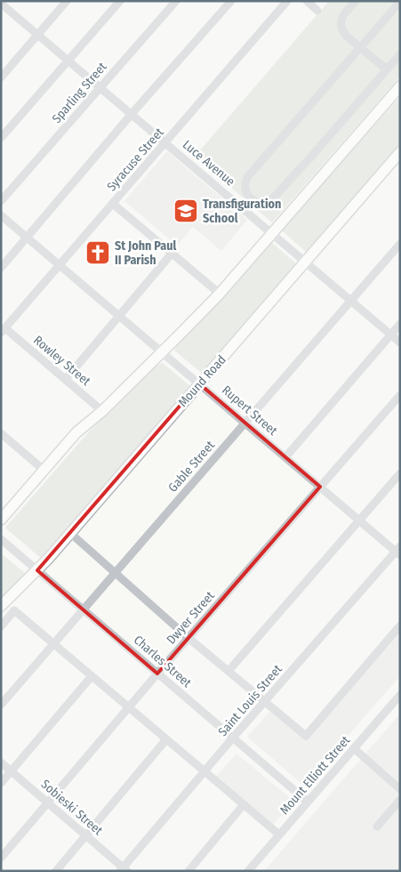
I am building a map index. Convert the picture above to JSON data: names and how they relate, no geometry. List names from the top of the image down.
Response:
{
  "streets": {
    "main road": ["Mound Road"],
    "street": [
      "Sparling Street",
      "Syracuse Street",
      "Luce Avenue",
      "Rowley Street",
      "Rupert Street",
      "Gable Street",
      "Dwyer Street",
      "Charles Street",
      "Saint Louis Street",
      "Mount Elliott Street",
      "Sobieski Street"
    ]
  },
  "crossings": [
    ["Sparling Street", "Luce Avenue"],
    ["Syracuse Street", "Luce Avenue"],
    ["Syracuse Street", "Rowley Street"],
    ["Syracuse Street", "Rupert Street"],
    ["Luce Avenue", "Mound Road"],
    ["Luce Avenue", "Gable Street"],
    ["Mound Road", "Rupert Street"],
    ["Mound Road", "Charles Street"],
    ["Rupert Street", "Gable Street"],
    ["Rupert Street", "Dwyer Street"],
    ["Rupert Street", "Saint Louis Street"],
    ["Gable Street", "Charles Street"],
    ["Dwyer Street", "Charles Street"],
    ["Dwyer Street", "Sobieski Street"],
    ["Charles Street", "Saint Louis Street"],
    ["Charles Street", "Mount Elliott Street"],
    ["Saint Louis Street", "Sobieski Street"]
  ],
  "places": {
    "school or university": ["Transfiguration School"],
    "church": ["St John Paul II Parish"]
  }
}
